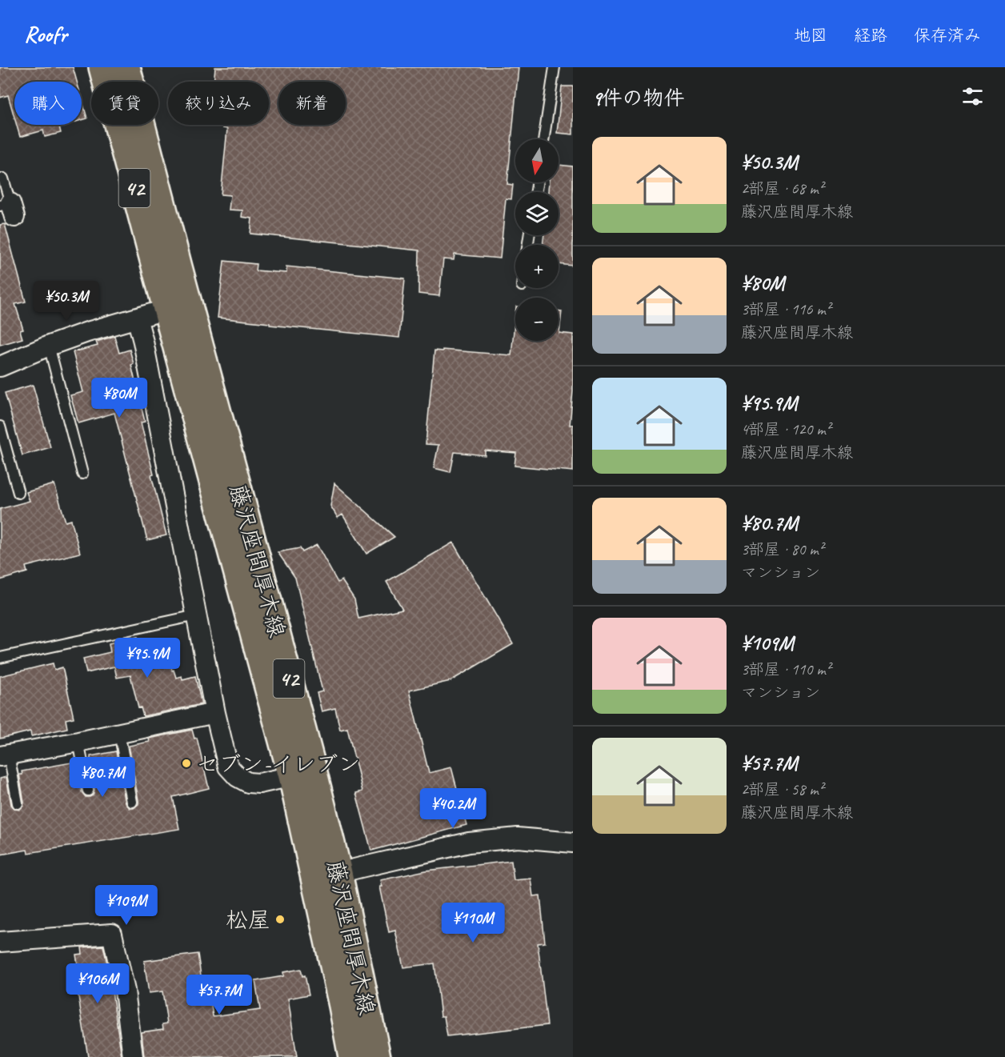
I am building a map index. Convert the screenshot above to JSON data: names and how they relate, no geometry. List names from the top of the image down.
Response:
{
  "streets": {
    "main road": ["42", "藤沢座間厚木線"]
  },
  "places": ["セブン-イレブン", "松屋"],
  "north": "bottom",
  "page": {
    "header": "Roofr",
    "nav": ["地図", "経路", "保存済み"],
    "heading": "9件の物件",
    "chip": [
      "購入",
      "賃貸",
      "絞り込み",
      "新着"
    ],
    "list": [
      {
        "name": "¥50.3M",
        "note": "2部屋 · 68 m² · 藤沢座間厚木線"
      },
      {
        "name": "¥80M",
        "note": "3部屋 · 116 m² · 藤沢座間厚木線"
      },
      {
        "name": "¥95.9M",
        "note": "4部屋 · 120 m² · 藤沢座間厚木線"
      },
      {
        "name": "¥80.7M",
        "note": "3部屋 · 80 m² · マンション"
      },
      {
        "name": "¥109M",
        "note": "3部屋 · 110 m² · マンション"
      },
      {
        "name": "¥57.7M",
        "note": "2部屋 · 58 m² · 藤沢座間厚木線"
      }
    ],
    "map_buttons": ["+", "−"],
    "price": [
      "¥50.3M",
      "¥80M",
      "¥95.9M",
      "¥80.7M",
      "¥40.2M",
      "¥109M",
      "¥110M",
      "¥106M",
      "¥57.7M"
    ]
  }
}
